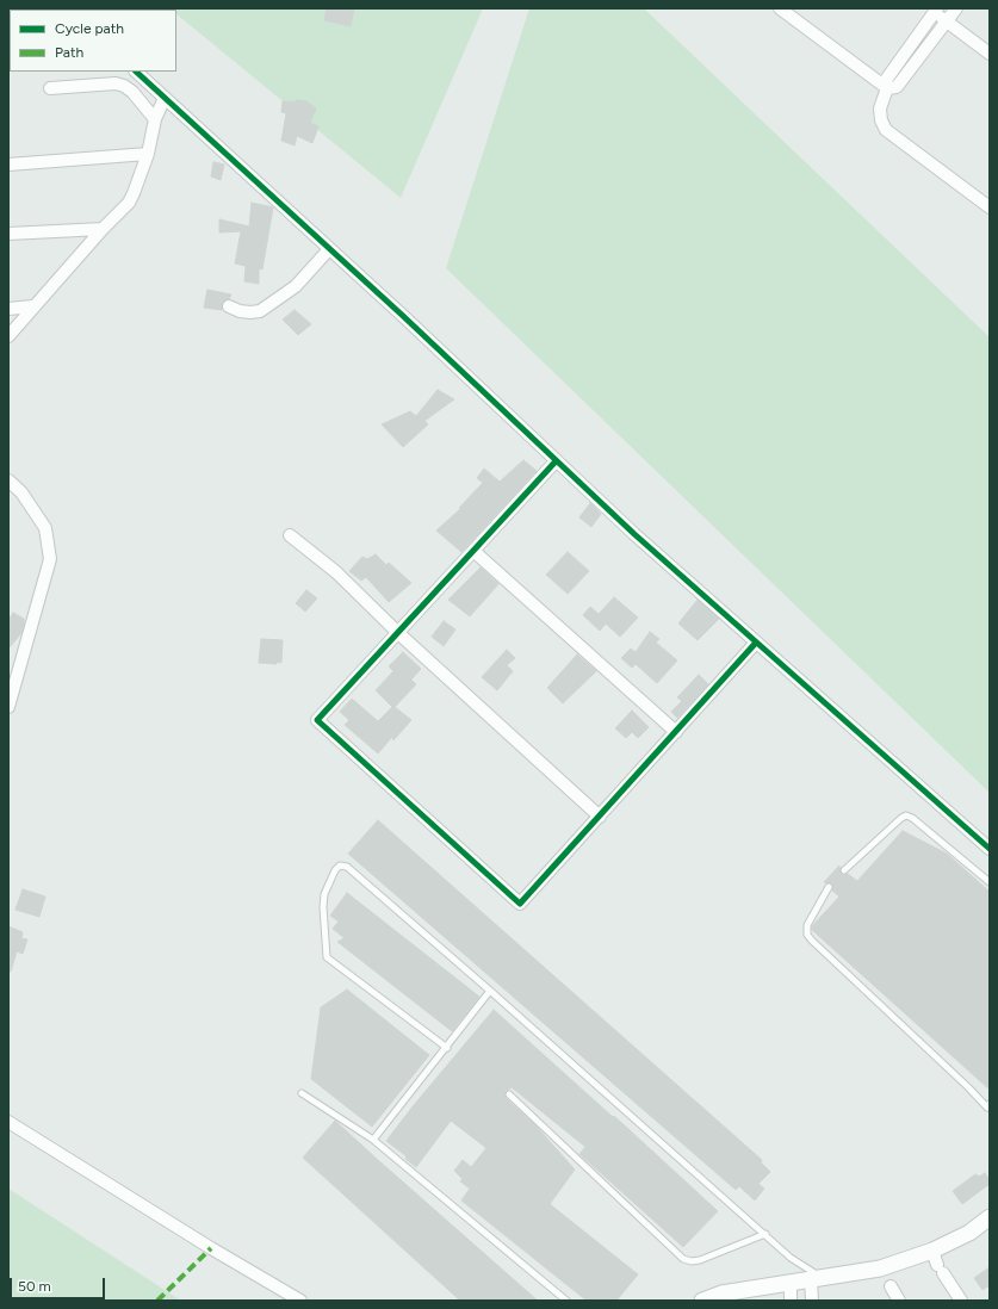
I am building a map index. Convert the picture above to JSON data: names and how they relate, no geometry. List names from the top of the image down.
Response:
{
  "legend": ["Cycle path", "Path"],
  "scale_bar": "50 m"
}
